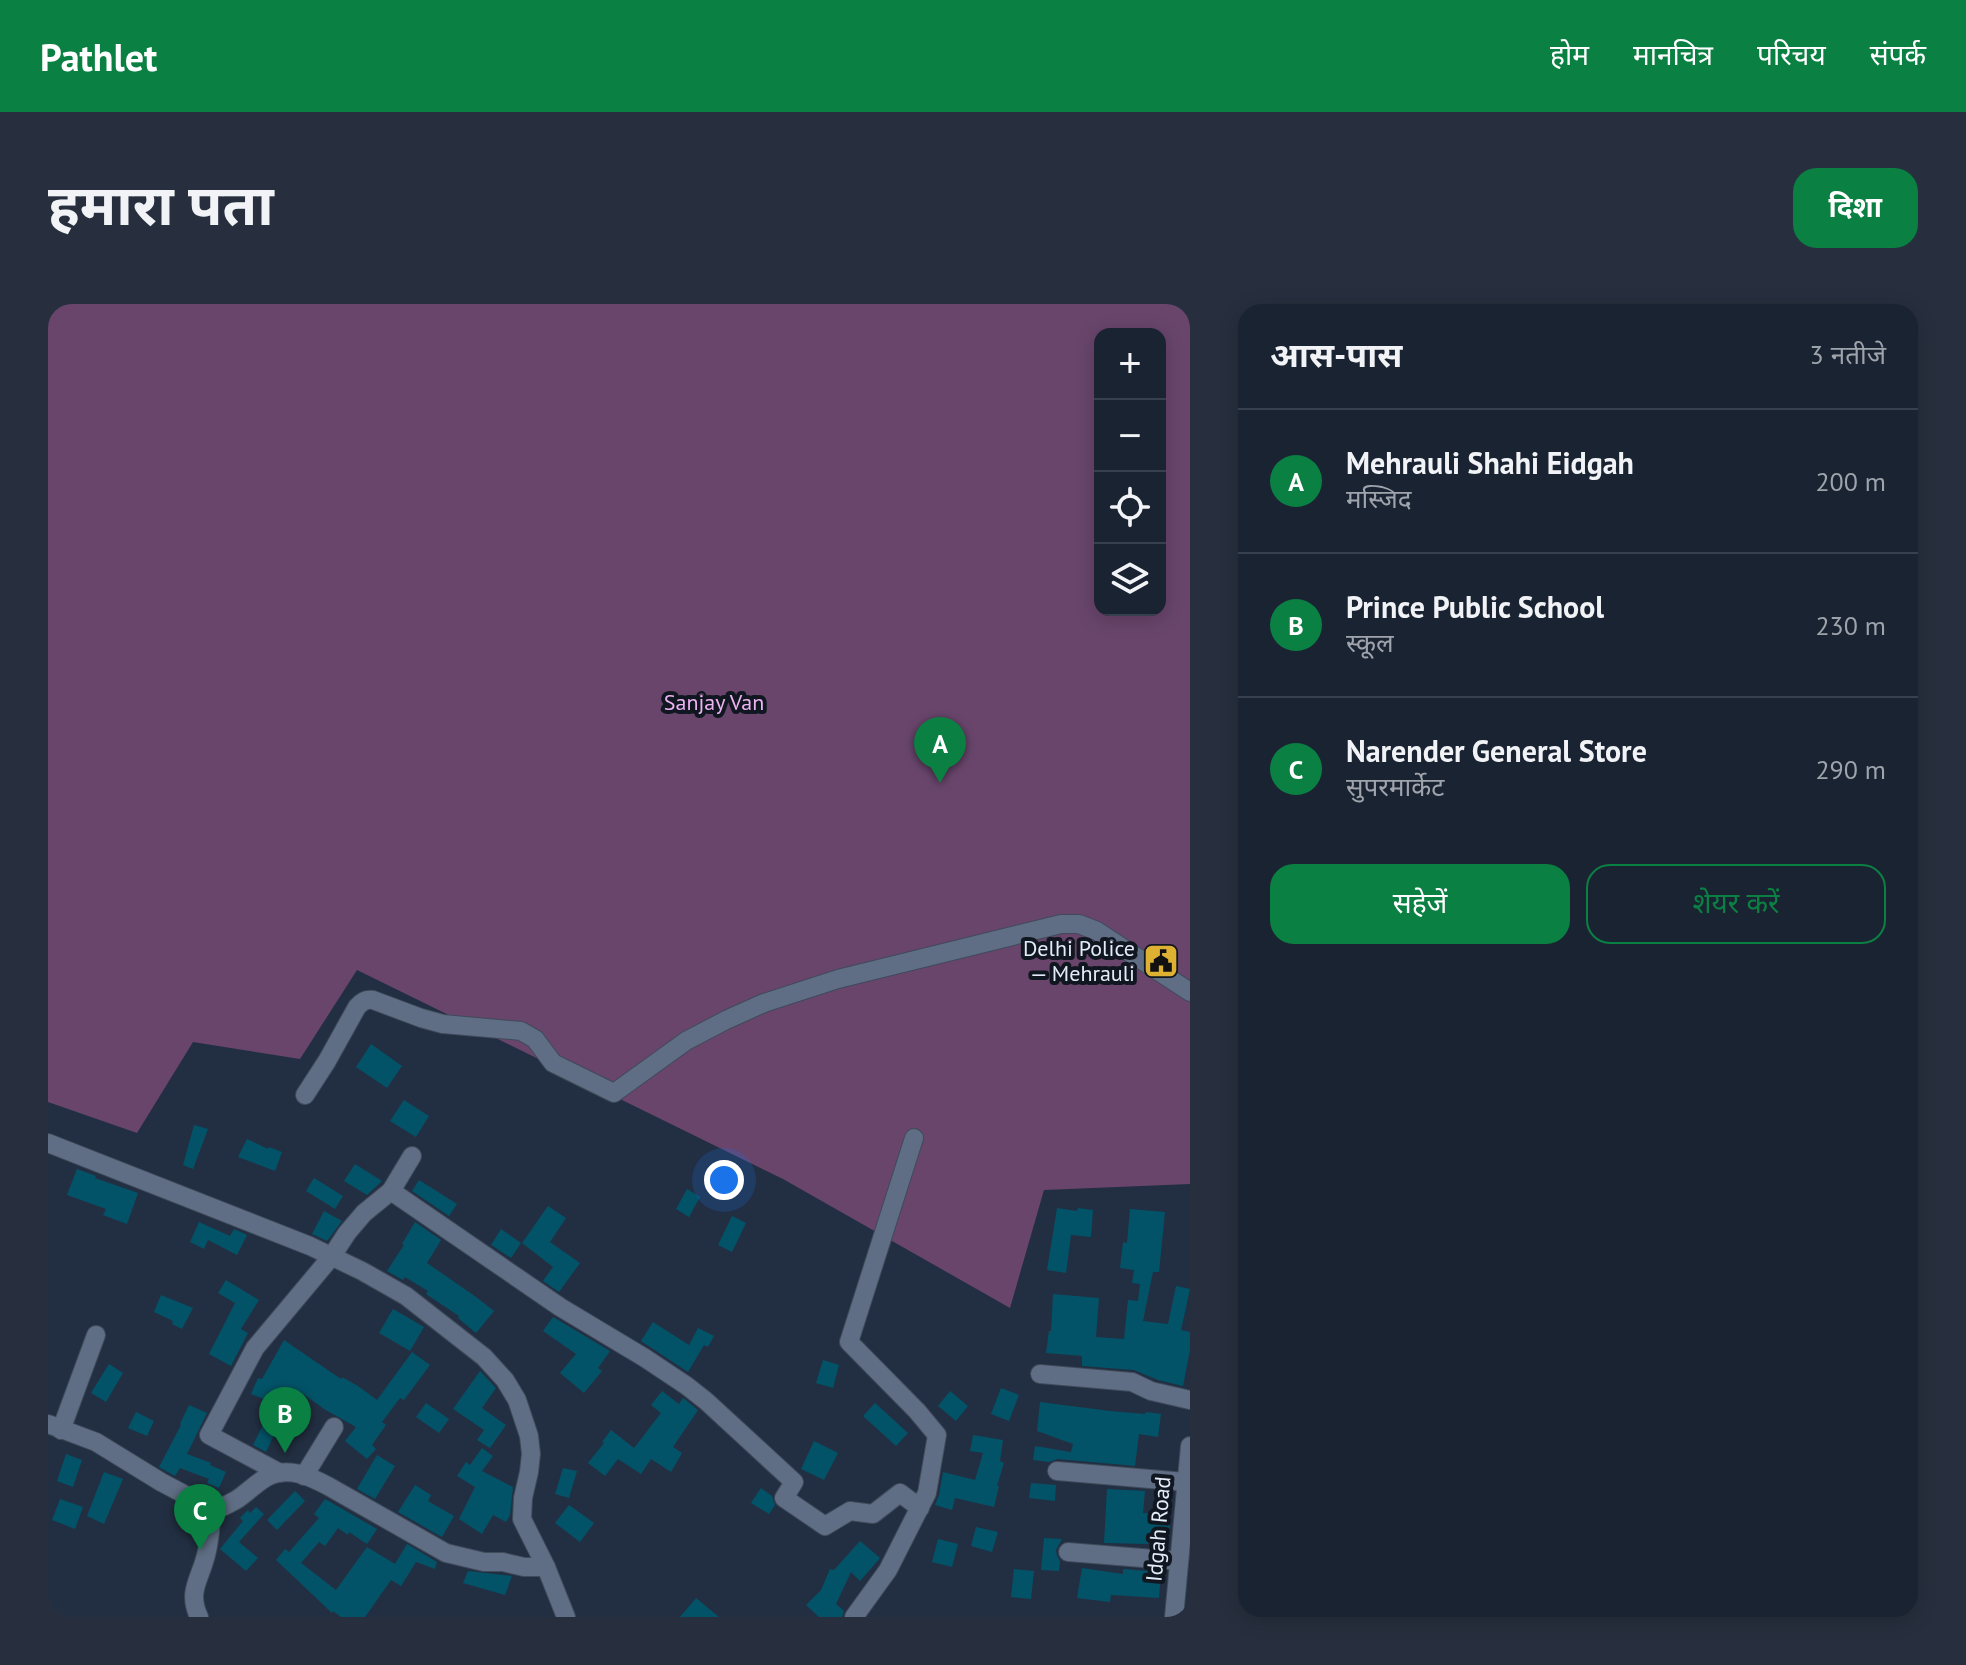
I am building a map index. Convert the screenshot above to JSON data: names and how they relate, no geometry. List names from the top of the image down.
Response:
{
  "streets": {
    "street": ["Idgah Road"]
  },
  "parks": ["Sanjay Van"],
  "places": {
    "public building": ["Delhi Police — Mehrauli"]
  },
  "page": {
    "header": "Pathlet",
    "nav": [
      "होम",
      "मानचित्र",
      "परिचय",
      "संपर्क"
    ],
    "title": "हमारा पता",
    "buttons": [
      "दिशा",
      ["सहेजें", "शेयर करें"]
    ],
    "heading": ["आस-पास", "3 नतीजे"],
    "map_buttons": ["+", "−"],
    "list": [
      {
        "mark": "A",
        "name": "Mehrauli Shahi Eidgah",
        "note": "मस्जिद",
        "value": "200 m"
      },
      {
        "mark": "B",
        "name": "Prince Public School",
        "note": "स्कूल",
        "value": "230 m"
      },
      {
        "mark": "C",
        "name": "Narender General Store",
        "note": "सुपरमार्केट",
        "value": "290 m"
      }
    ],
    "pins": ["A", "B", "C"]
  }
}
